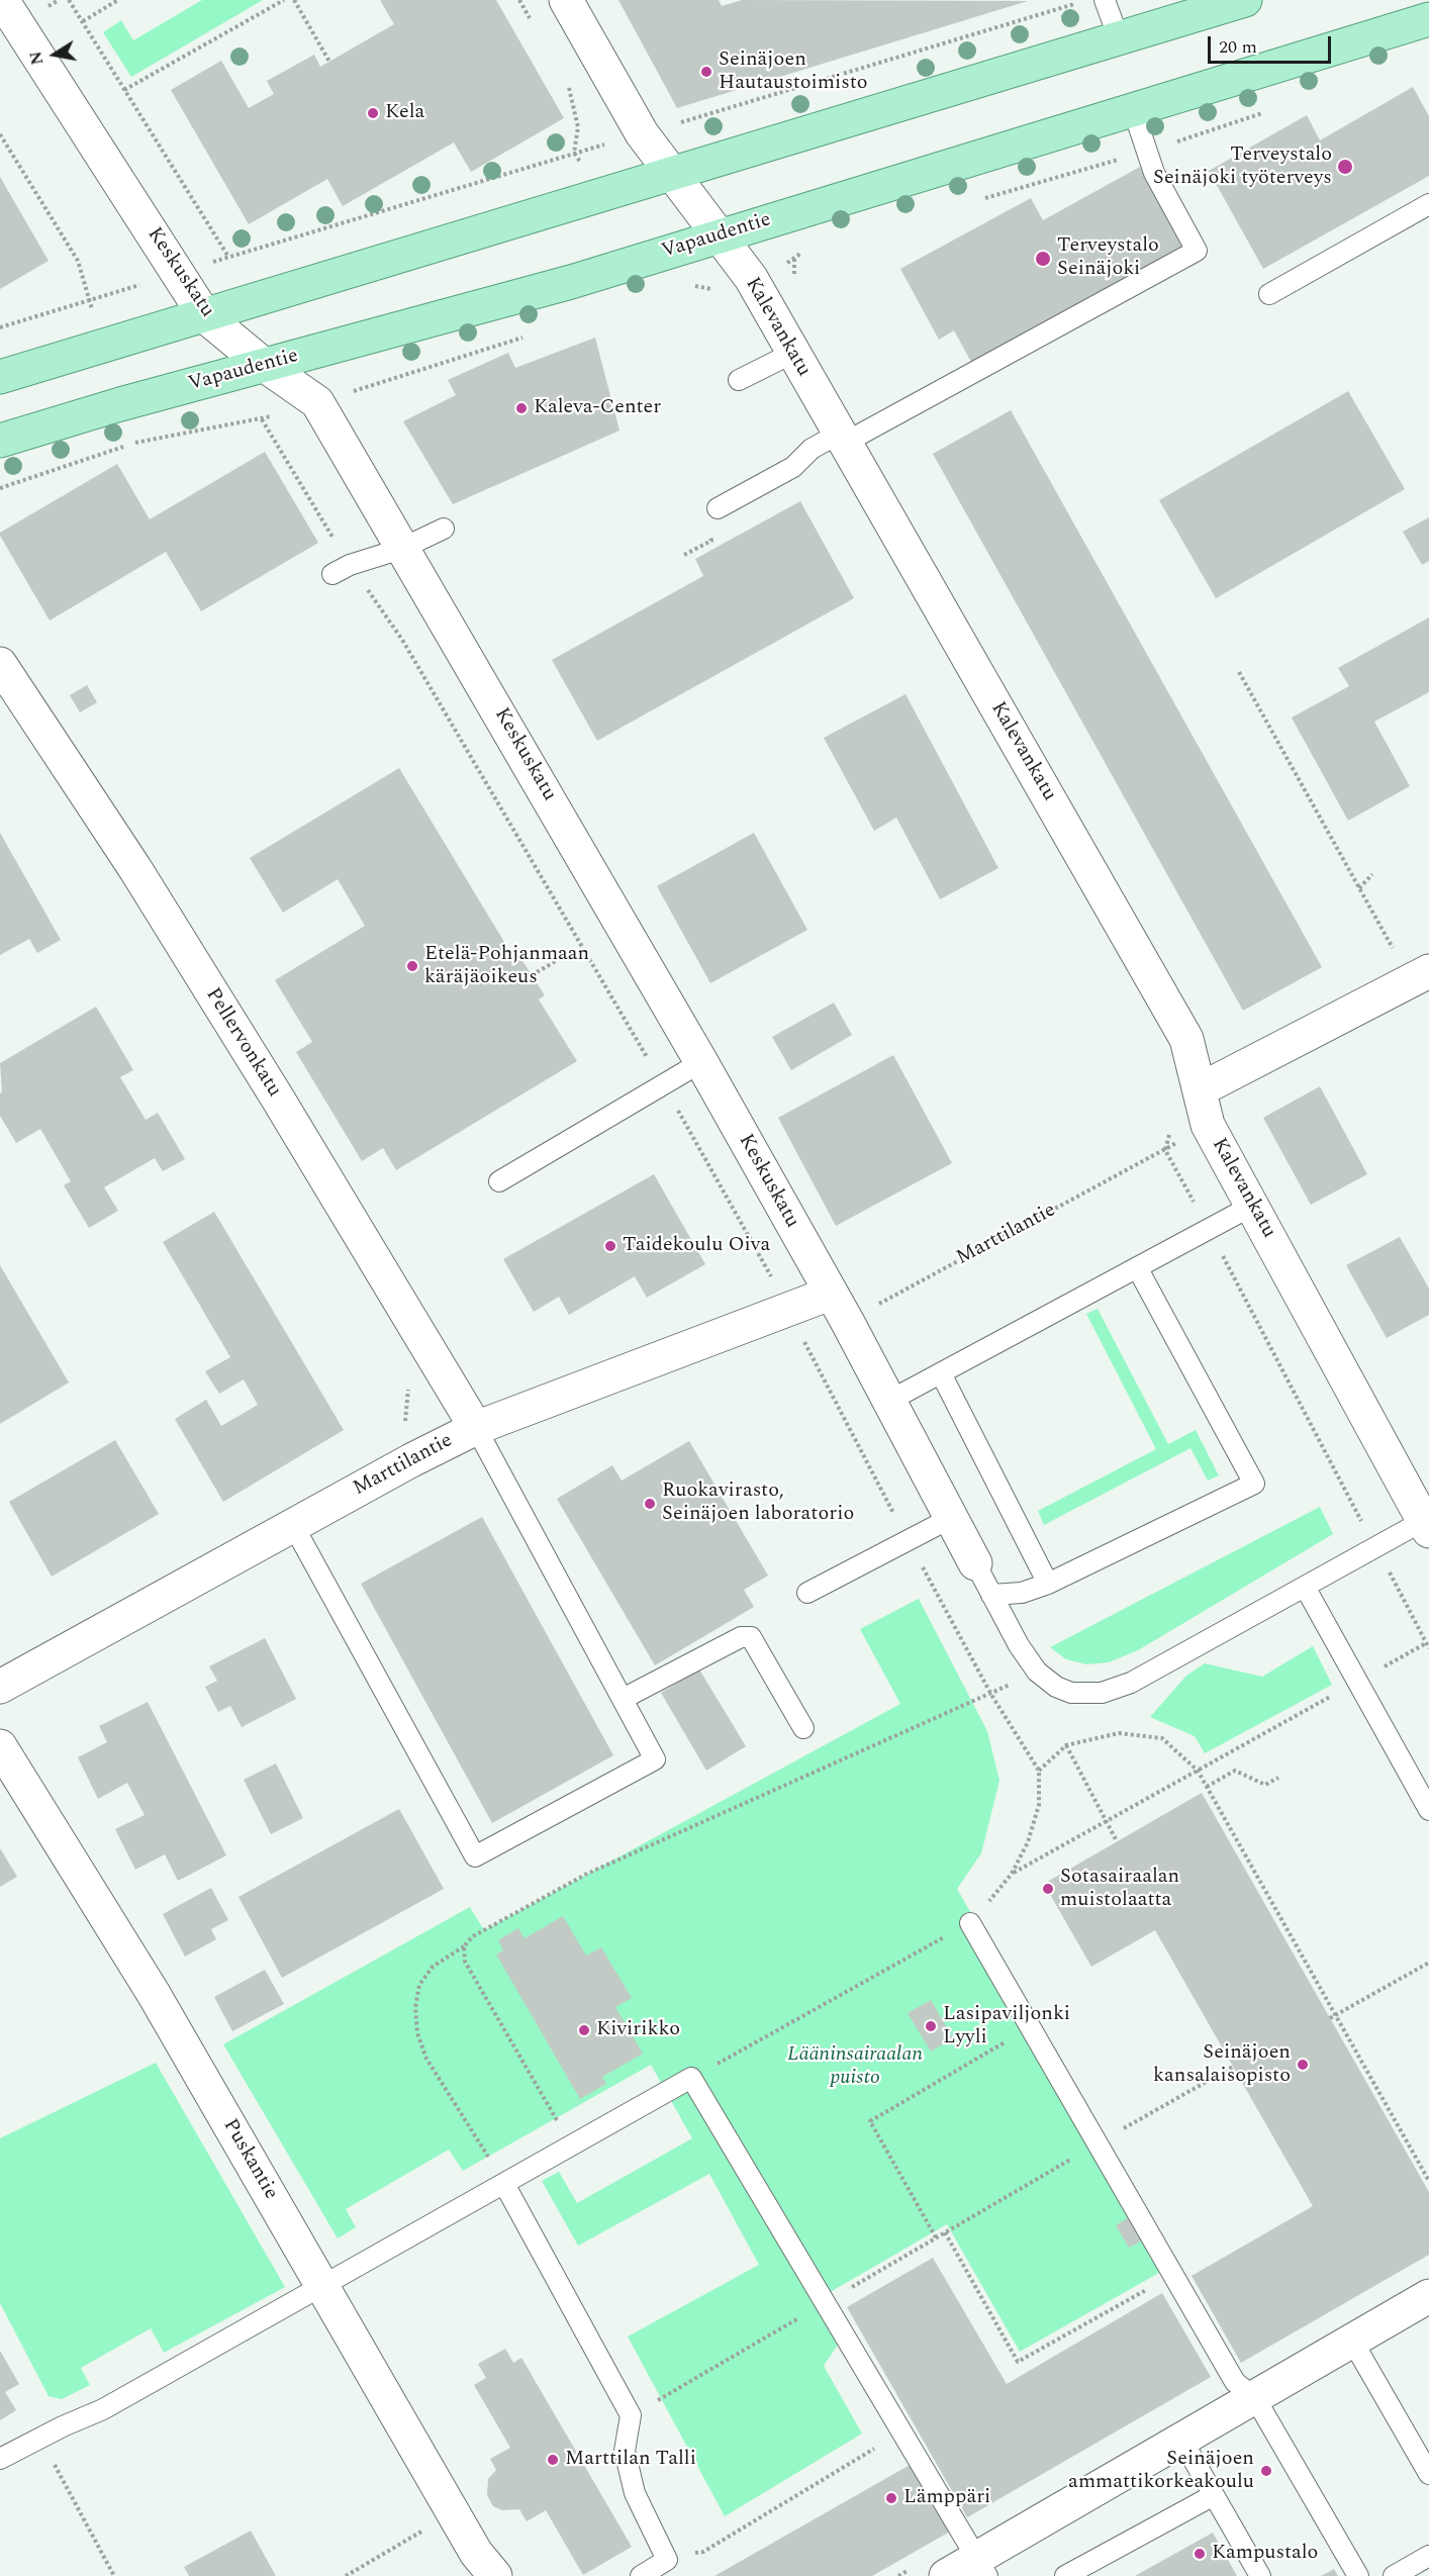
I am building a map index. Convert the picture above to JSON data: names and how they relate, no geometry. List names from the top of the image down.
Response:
{
  "streets": {
    "main road": ["Vapaudentie"],
    "street": [
      "Keskuskatu",
      "Kalevankatu",
      "Pellervonkatu",
      "Marttilantie",
      "Puskantie"
    ]
  },
  "crossings": [
    ["Vapaudentie", "Keskuskatu"],
    ["Vapaudentie", "Kalevankatu"],
    ["Keskuskatu", "Marttilantie"],
    ["Pellervonkatu", "Marttilantie"]
  ],
  "parks": ["Lääninsairaalan puisto"],
  "places": [
    "Seinäjoen Hautaustoimisto",
    "Kela",
    "Terveystalo Seinäjoki työterveys",
    "Terveystalo Seinäjoki",
    "Kaleva-Center",
    "Etelä-Pohjanmaan käräjäoikeus",
    "Taidekoulu Oiva",
    "Ruokavirasto, Seinäjoen laboratorio",
    "Sotasairaalan muistolaatta",
    "Lasipaviljonki Lyyli",
    "Kivirikko",
    "Seinäjoen kansalaisopisto",
    "Marttilan Talli",
    "Seinäjoen ammattikorkeakoulu",
    "Lämppäri",
    "Kampustalo"
  ],
  "scale_bar": "20 m",
  "north": "left"
}
